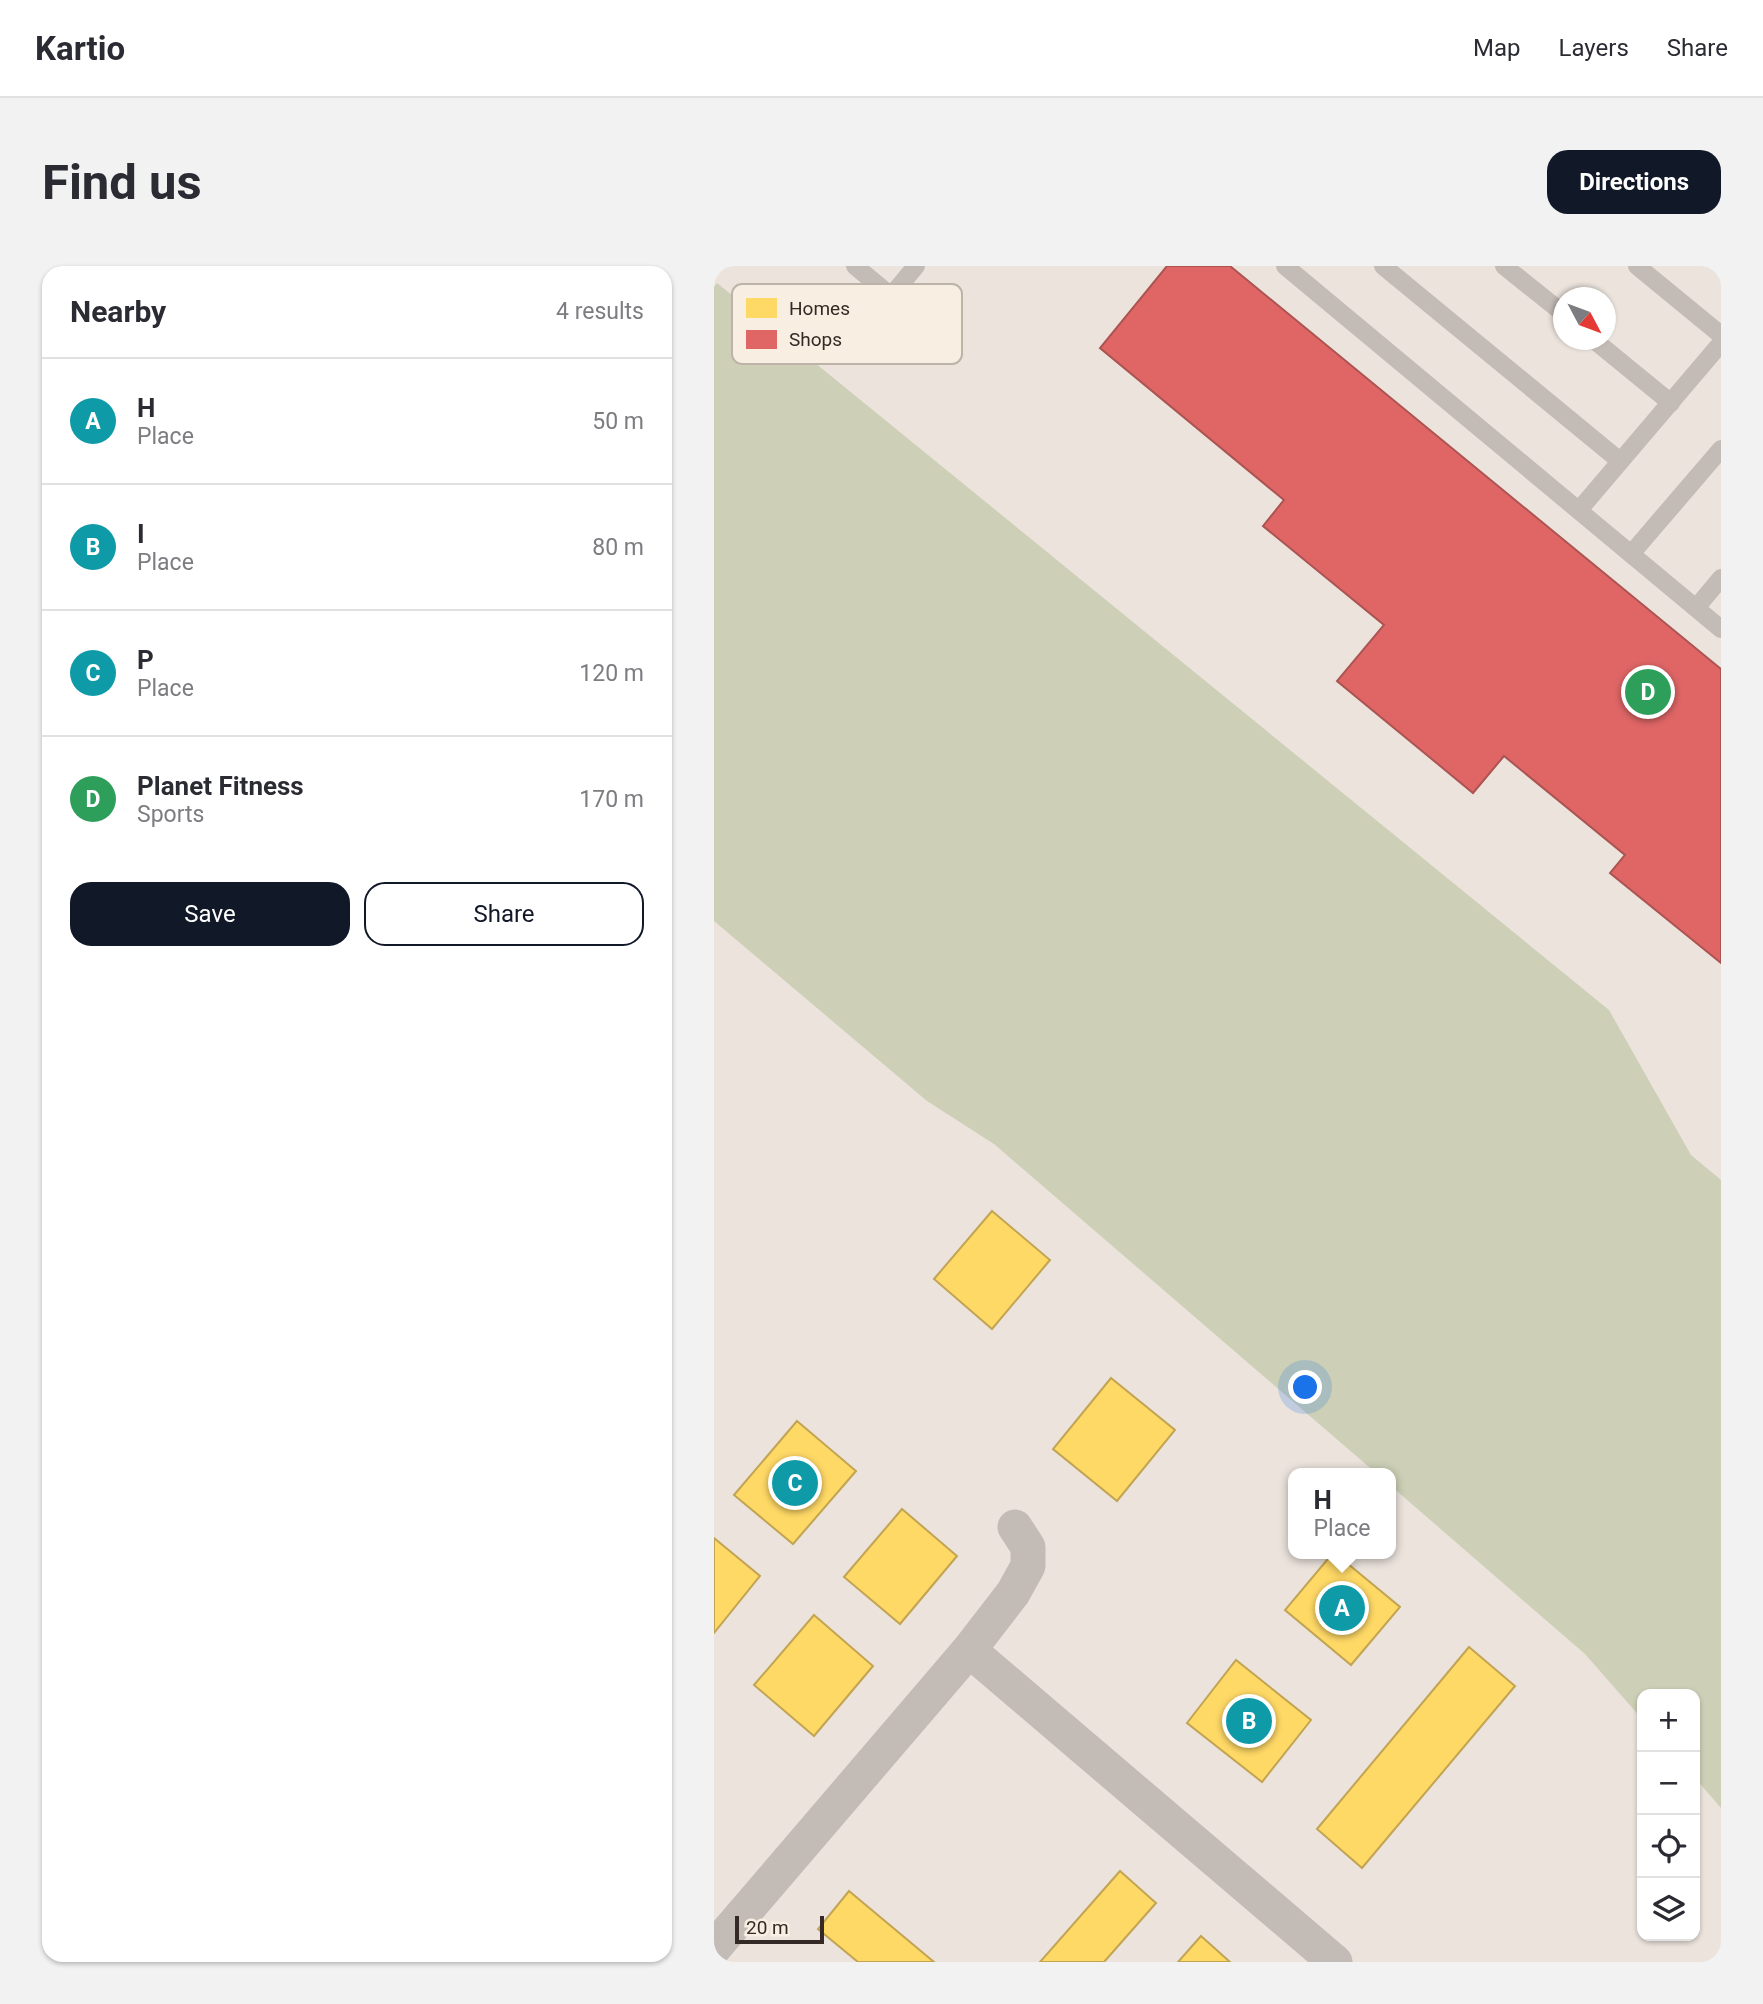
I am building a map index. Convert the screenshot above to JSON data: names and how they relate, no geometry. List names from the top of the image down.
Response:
{
  "legend": ["Homes", "Shops"],
  "scale_bar": "20 m",
  "north": "bottom right",
  "page": {
    "header": "Kartio",
    "nav": ["Map", "Layers", "Share"],
    "buttons": [
      "Directions",
      ["Save", "Share"]
    ],
    "title": "Find us",
    "heading": ["Nearby", "4 results"],
    "list": [
      {
        "mark": "A",
        "name": "H",
        "note": "Place",
        "value": "50 m"
      },
      {
        "mark": "B",
        "name": "I",
        "note": "Place",
        "value": "80 m"
      },
      {
        "mark": "C",
        "name": "P",
        "note": "Place",
        "value": "120 m"
      },
      {
        "mark": "D",
        "name": "Planet Fitness",
        "note": "Sports",
        "value": "170 m"
      }
    ],
    "pins": [
      "D",
      "C",
      "A",
      "B"
    ],
    "popup": ["H", "Place"],
    "map_buttons": ["+", "−"],
    "scale": "20 m"
  }
}
